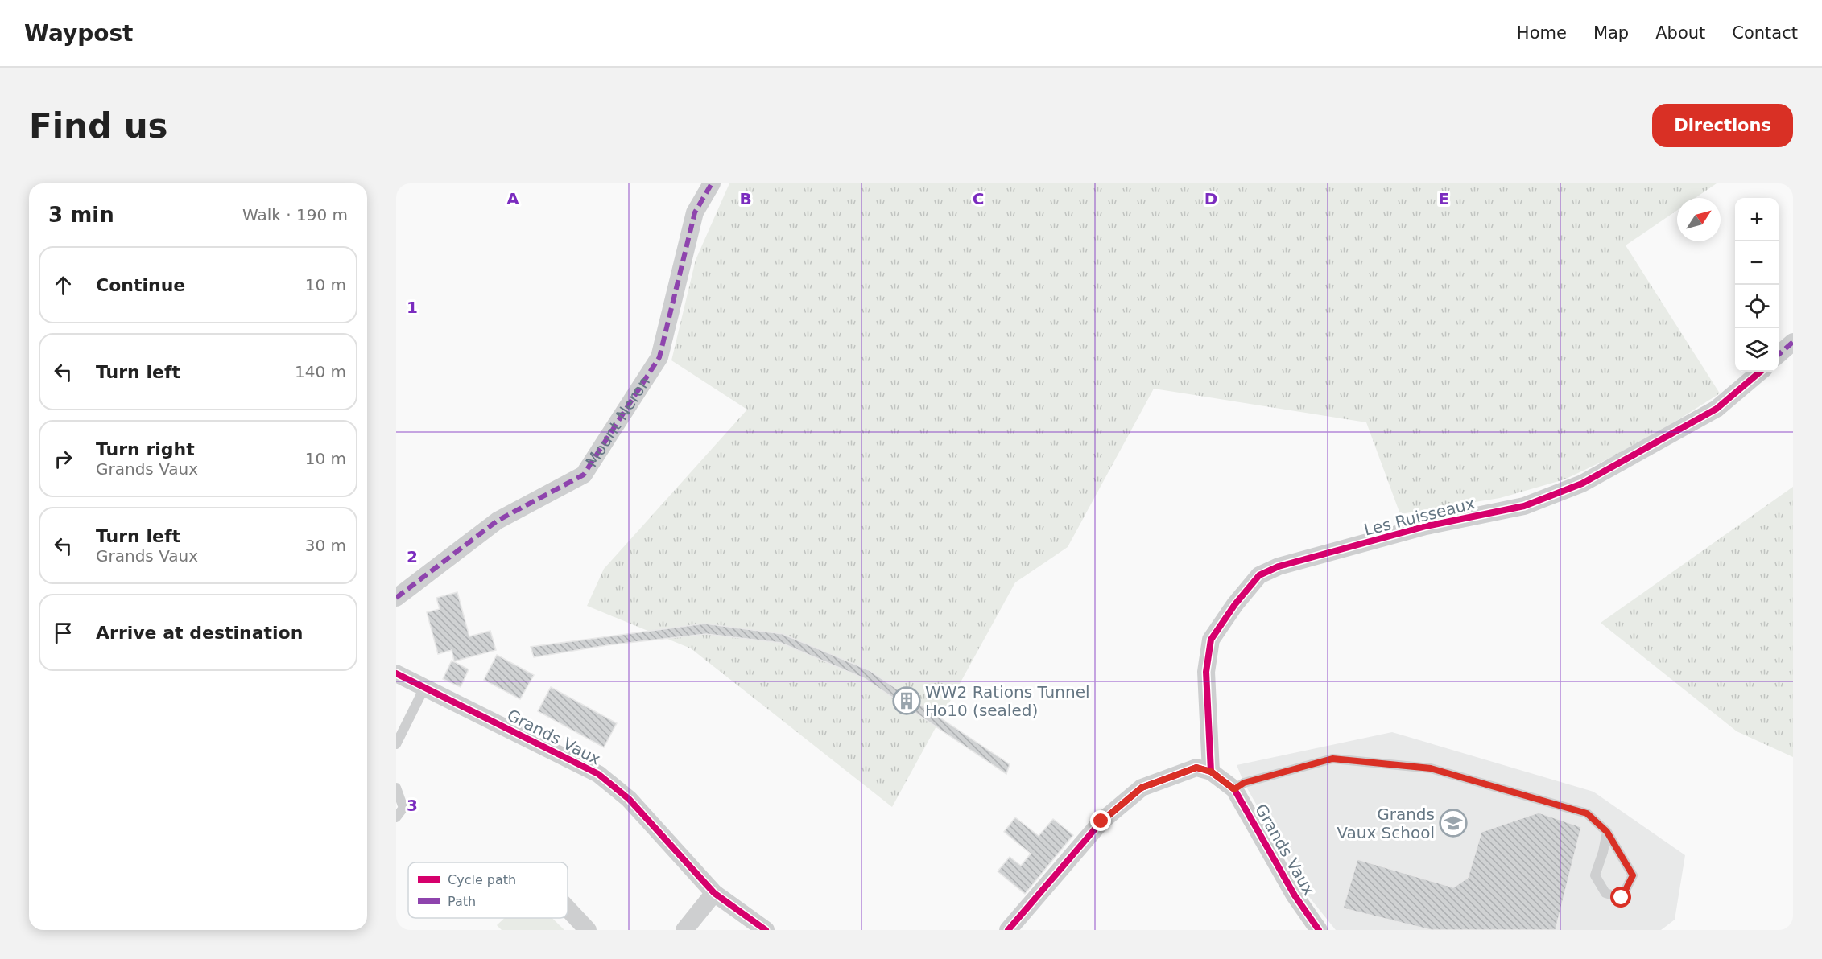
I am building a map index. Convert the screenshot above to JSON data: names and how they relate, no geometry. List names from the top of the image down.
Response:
{
  "streets": {
    "street": ["Mount Neron", "Les Ruisseaux", "Grands Vaux"]
  },
  "crossings": [
    ["Les Ruisseaux", "Grands Vaux"]
  ],
  "places": {
    "building": ["WW2 Rations Tunnel Ho10 (sealed)"],
    "school or university": ["Grands Vaux School"]
  },
  "legend": ["Cycle path", "Path"],
  "north": "top right",
  "page": {
    "header": "Waypost",
    "nav": [
      "Home",
      "Map",
      "About",
      "Contact"
    ],
    "buttons": "Directions",
    "title": "Find us",
    "heading": ["3 min", "Walk · 190 m"],
    "map_buttons": ["+", "−"],
    "list": [
      ["Continue", "10 m"],
      ["Turn left", "140 m"],
      ["Turn right", "Grands Vaux", "10 m"],
      ["Turn left", "Grands Vaux", "30 m"],
      "Arrive at destination"
    ]
  },
  "grid": {
    "columns": [
      "A",
      "B",
      "C",
      "D",
      "E"
    ],
    "rows": ["1", "2", "3"]
  }
}
